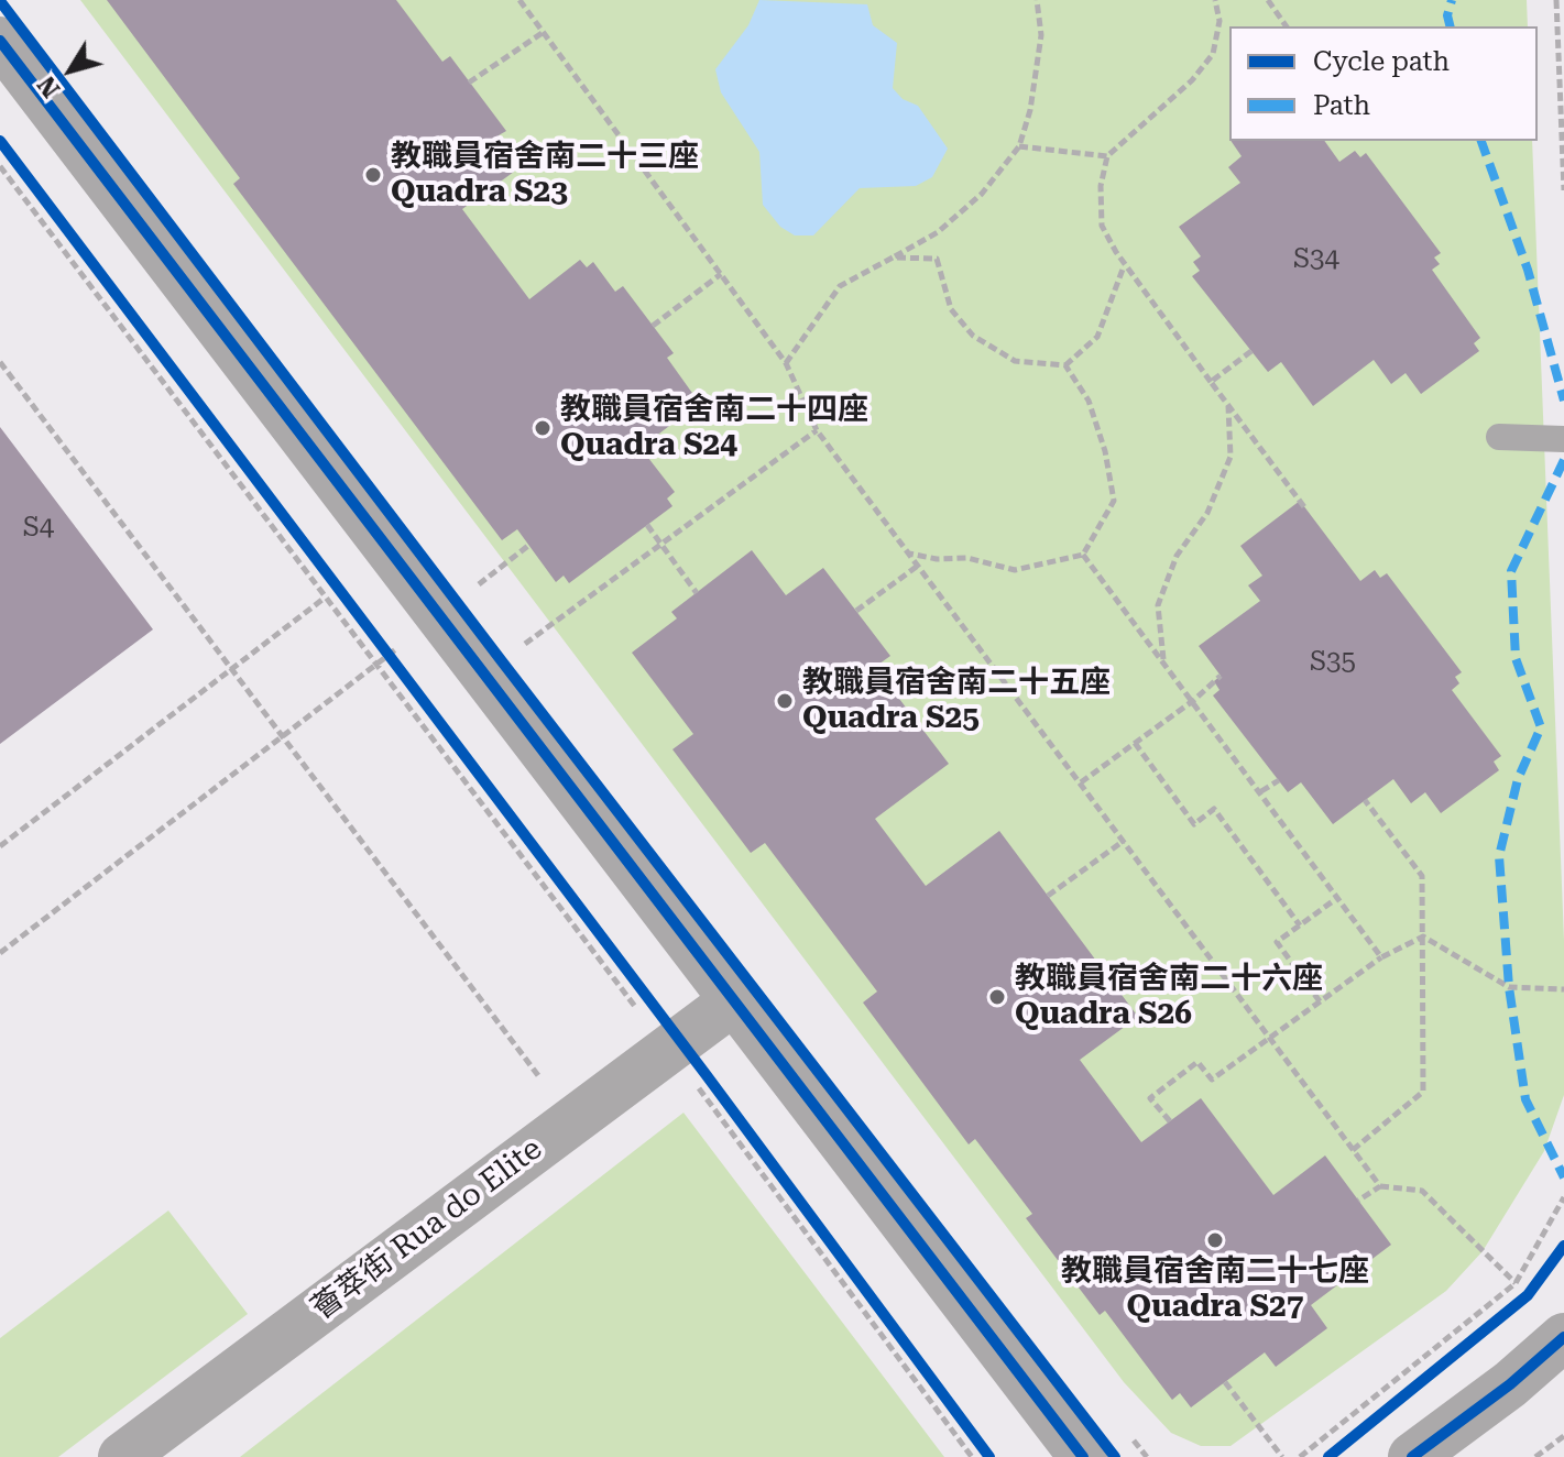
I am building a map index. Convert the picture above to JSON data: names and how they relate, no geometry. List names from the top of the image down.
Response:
{
  "streets": {
    "street": ["薈萃街 Rua do Elite"]
  },
  "places": [
    "教職員宿舍南二十三座 Quadra S23",
    "教職員宿舍南二十四座 Quadra S24",
    "教職員宿舍南二十五座 Quadra S25",
    "教職員宿舍南二十六座 Quadra S26",
    "教職員宿舍南二十七座 Quadra S27"
  ],
  "house_numbers": ["S34", "S4", "S35"],
  "legend": ["Cycle path", "Path"],
  "north": "bottom left"
}
